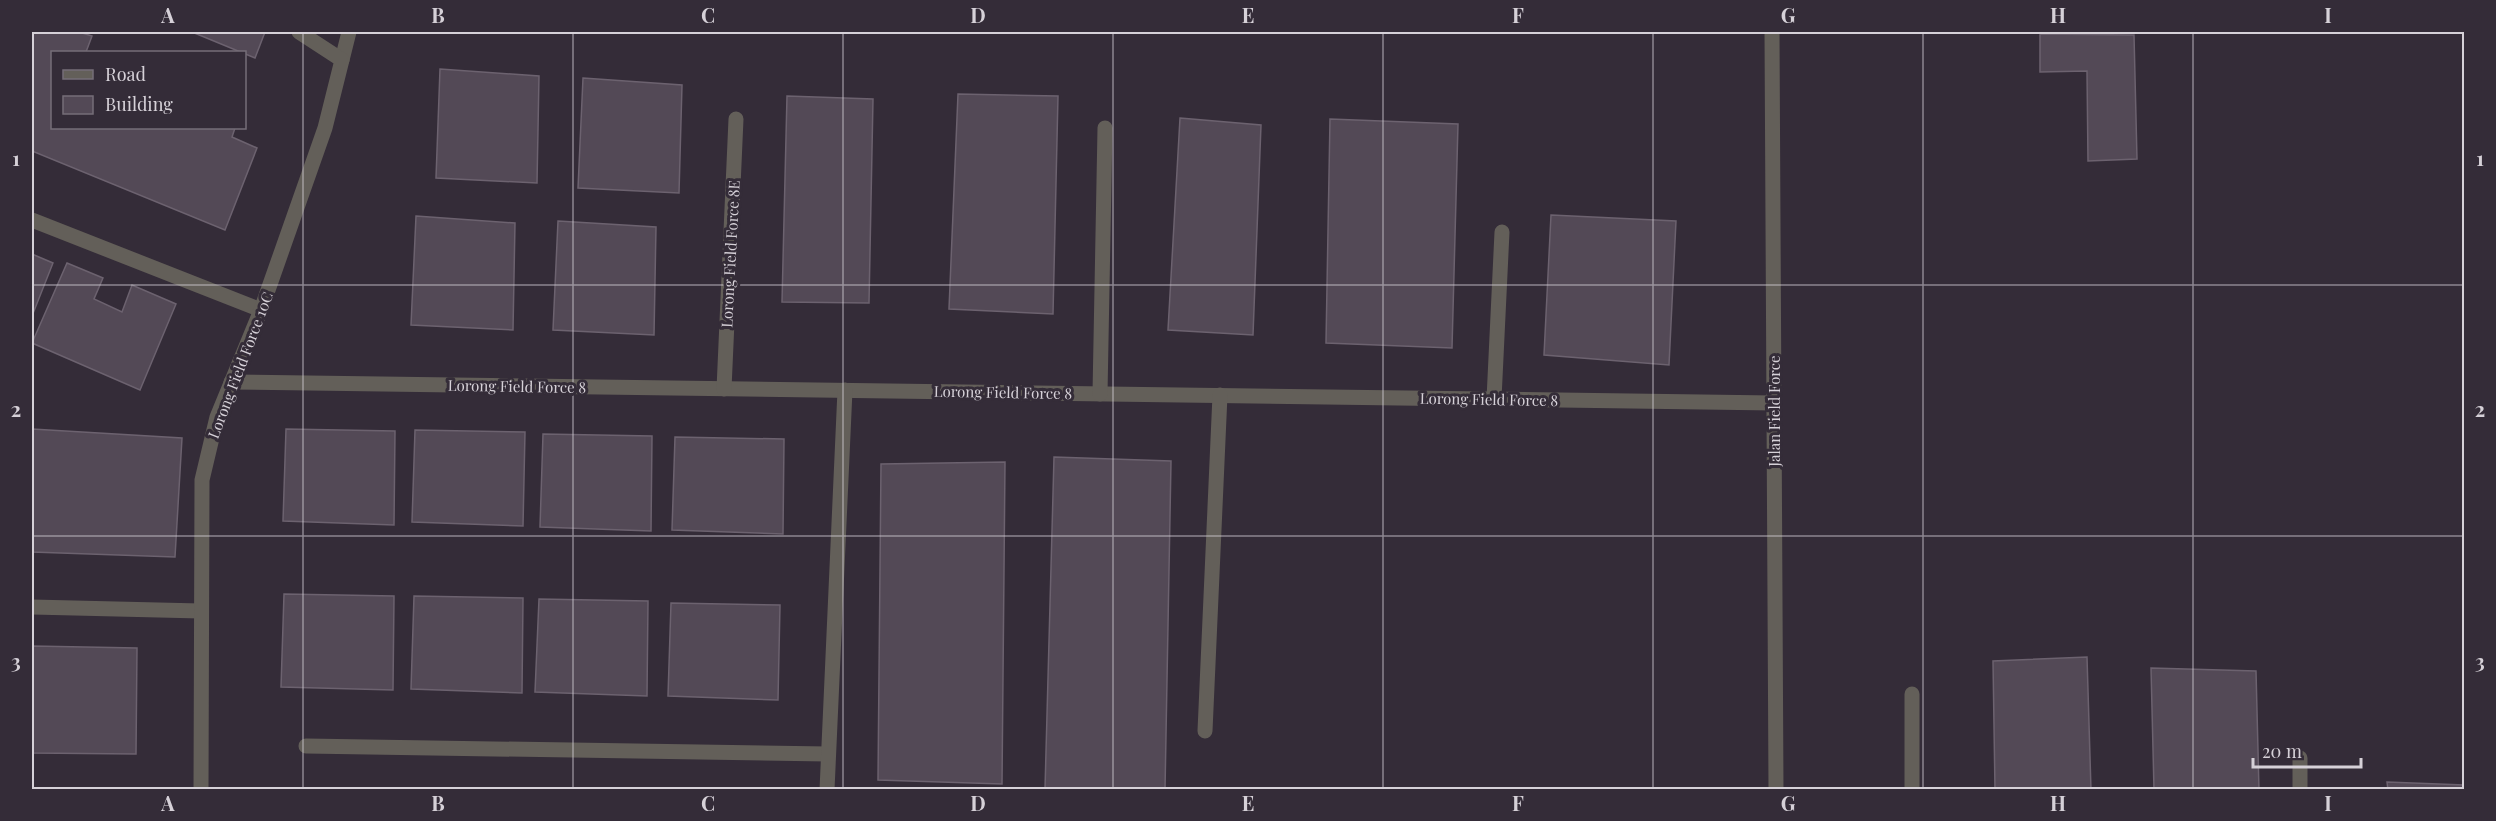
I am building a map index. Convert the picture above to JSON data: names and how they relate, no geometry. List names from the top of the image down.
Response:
{
  "streets": {
    "street": [
      "Lorong Field Force 8E",
      "Lorong Field Force 10C",
      "Lorong Field Force 8",
      "Jalan Field Force"
    ]
  },
  "crossings": [
    ["Lorong Field Force 8E", "Lorong Field Force 8"],
    ["Lorong Field Force 10C", "Lorong Field Force 8"],
    ["Lorong Field Force 8", "Jalan Field Force"]
  ],
  "legend": ["Road", "Building"],
  "scale_bar": "20 m",
  "grid": {
    "columns": [
      "A",
      "B",
      "C",
      "D",
      "E",
      "F",
      "G",
      "H",
      "I"
    ],
    "rows": ["1", "2", "3"]
  }
}
